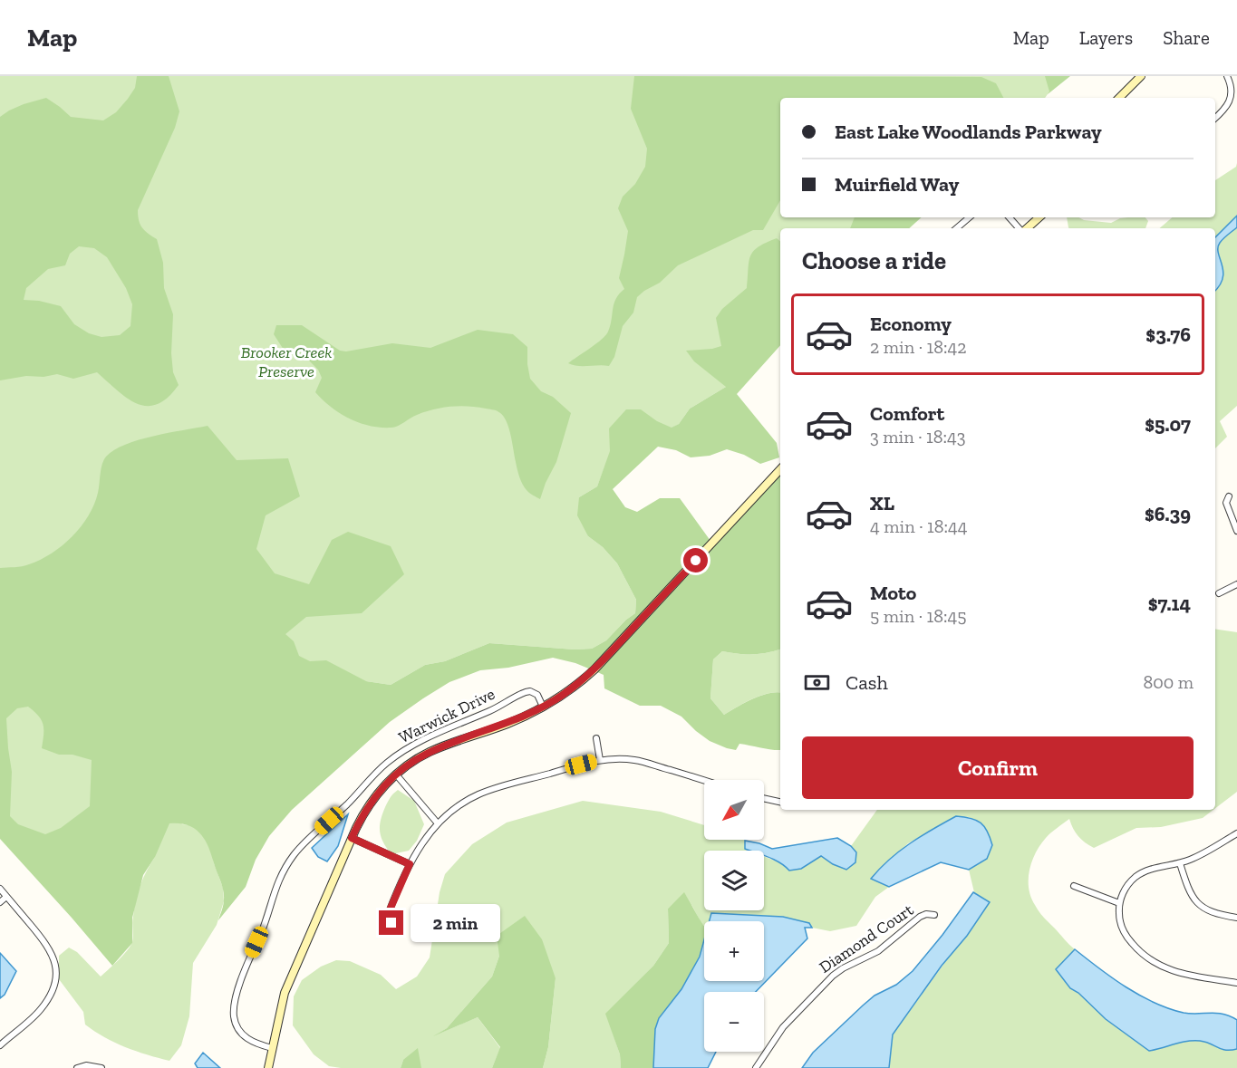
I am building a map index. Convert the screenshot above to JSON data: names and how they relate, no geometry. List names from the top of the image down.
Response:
{
  "streets": {
    "street": ["Warwick Drive", "Diamond Court"]
  },
  "parks": ["Brooker Creek Preserve"],
  "north": "bottom left",
  "page": {
    "header": "Map",
    "nav": ["Map", "Layers", "Share"],
    "banner": ["East Lake Woodlands Parkway", "Muirfield Way"],
    "heading": "Choose a ride",
    "list": [
      {
        "name": "Economy",
        "note": "2 min · 18:42",
        "value": "$3.76"
      },
      {
        "name": "Comfort",
        "note": "3 min · 18:43",
        "value": "$5.07"
      },
      {
        "name": "XL",
        "note": "4 min · 18:44",
        "value": "$6.39"
      },
      {
        "name": "Moto",
        "note": "5 min · 18:45",
        "value": "$7.14"
      }
    ],
    "pay": ["Cash", "800 m"],
    "buttons": "Confirm",
    "map_buttons": ["+", "−"],
    "bubble": "2 min"
  }
}
